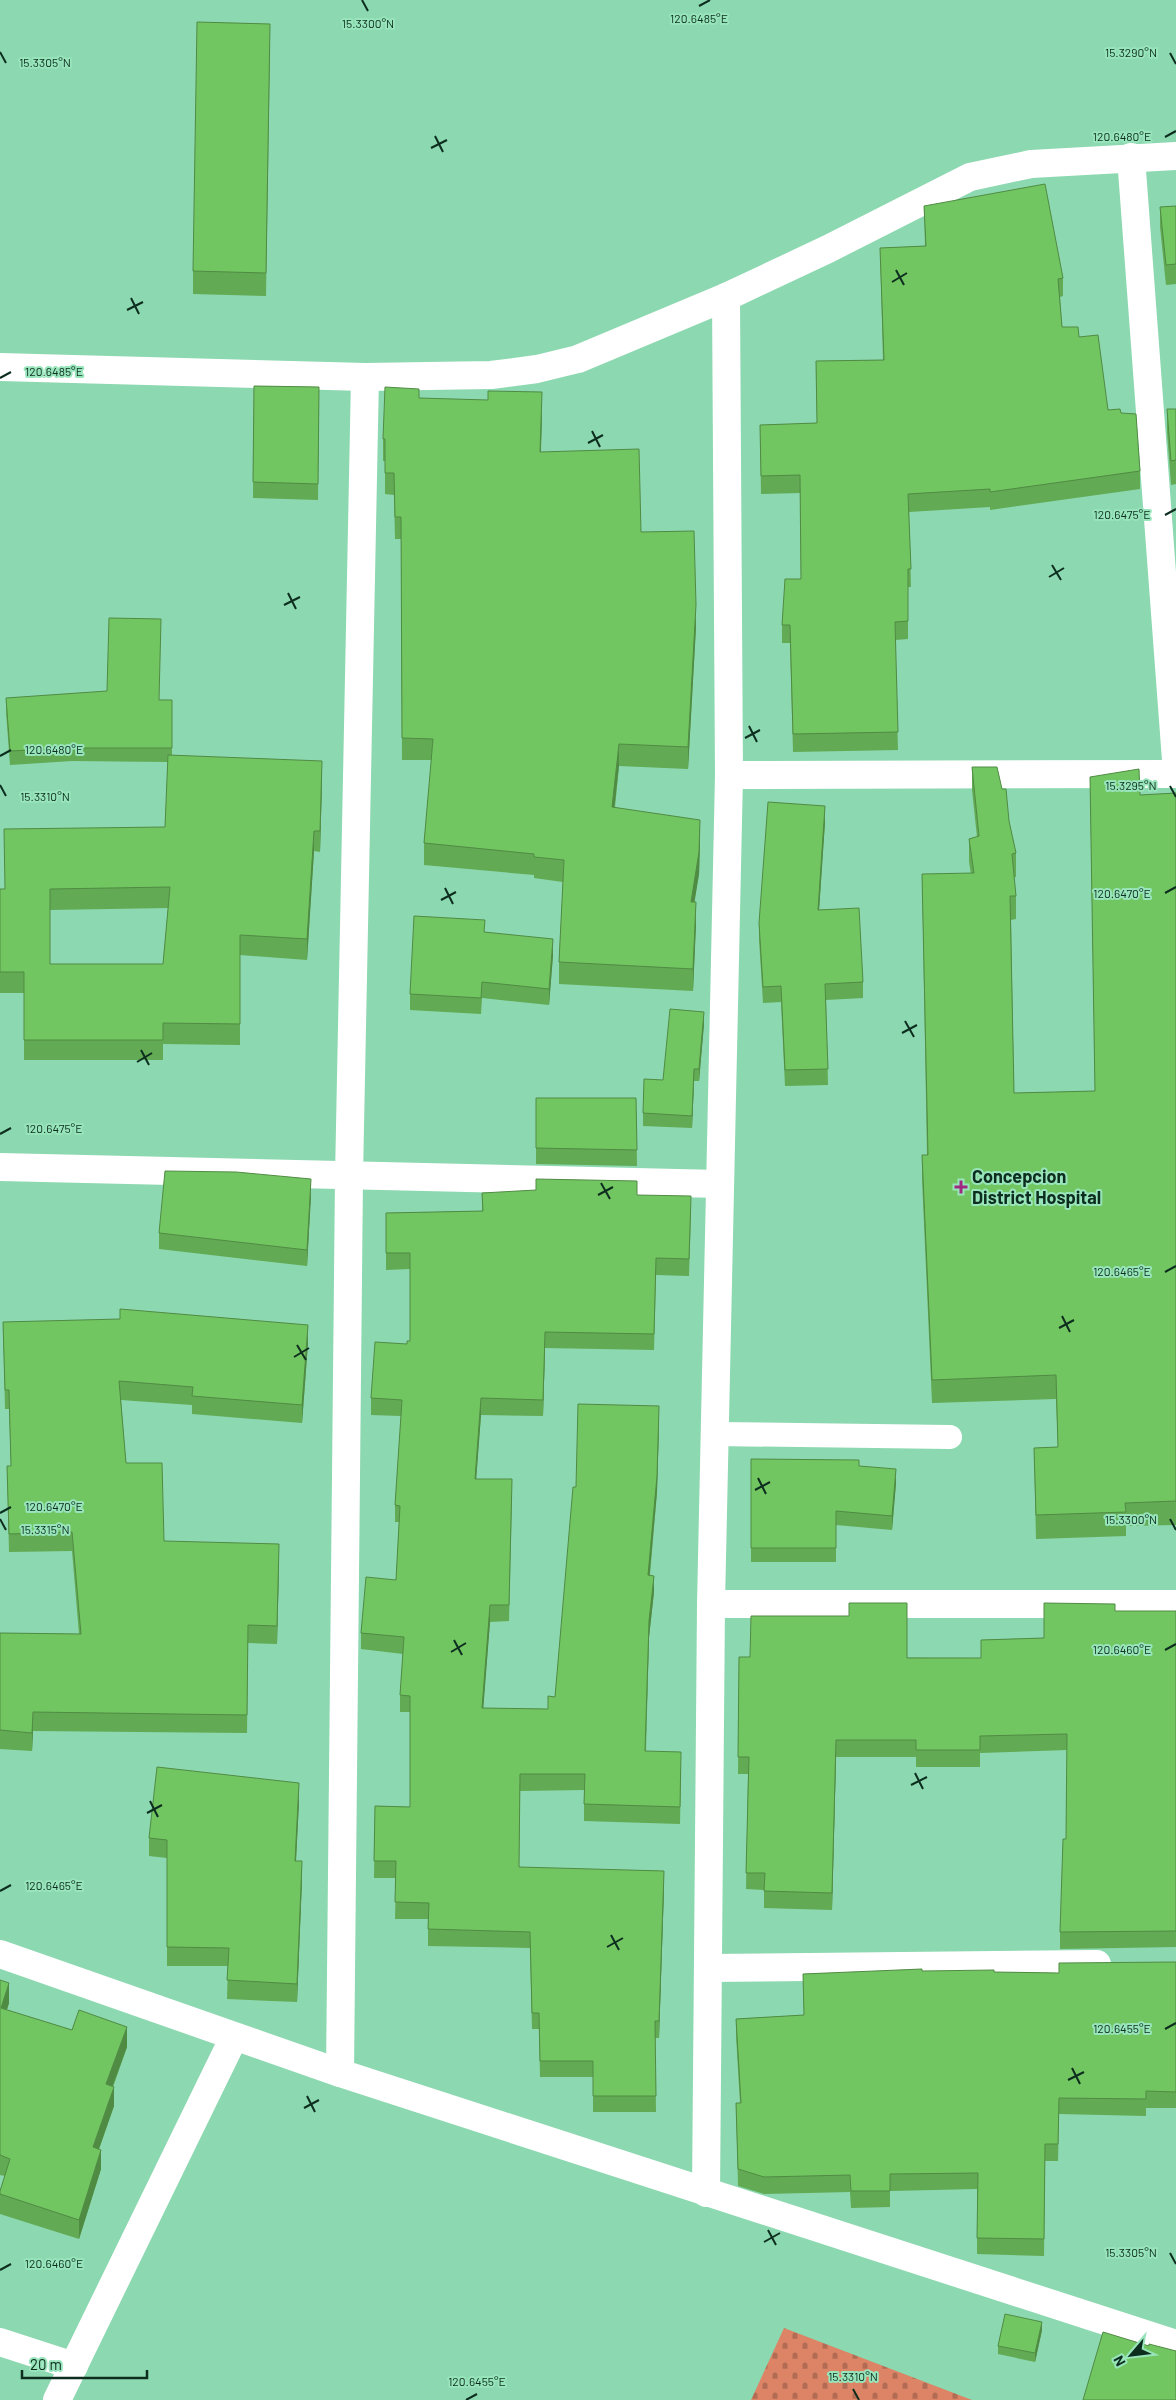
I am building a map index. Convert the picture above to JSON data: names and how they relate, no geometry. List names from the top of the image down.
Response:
{
  "places": {
    "health": ["Concepcion District Hospital"]
  },
  "scale_bar": "20 m",
  "north": "bottom left",
  "coordinates": [
    "120.6485°E",
    "15.3300°N",
    "15.3290°N",
    "15.3305°N",
    "120.6480°E",
    "120.6475°E",
    "15.3295°N",
    "15.3310°N",
    "120.6470°E",
    "120.6465°E",
    "15.3315°N",
    "120.6460°E",
    "120.6455°E"
  ]
}
